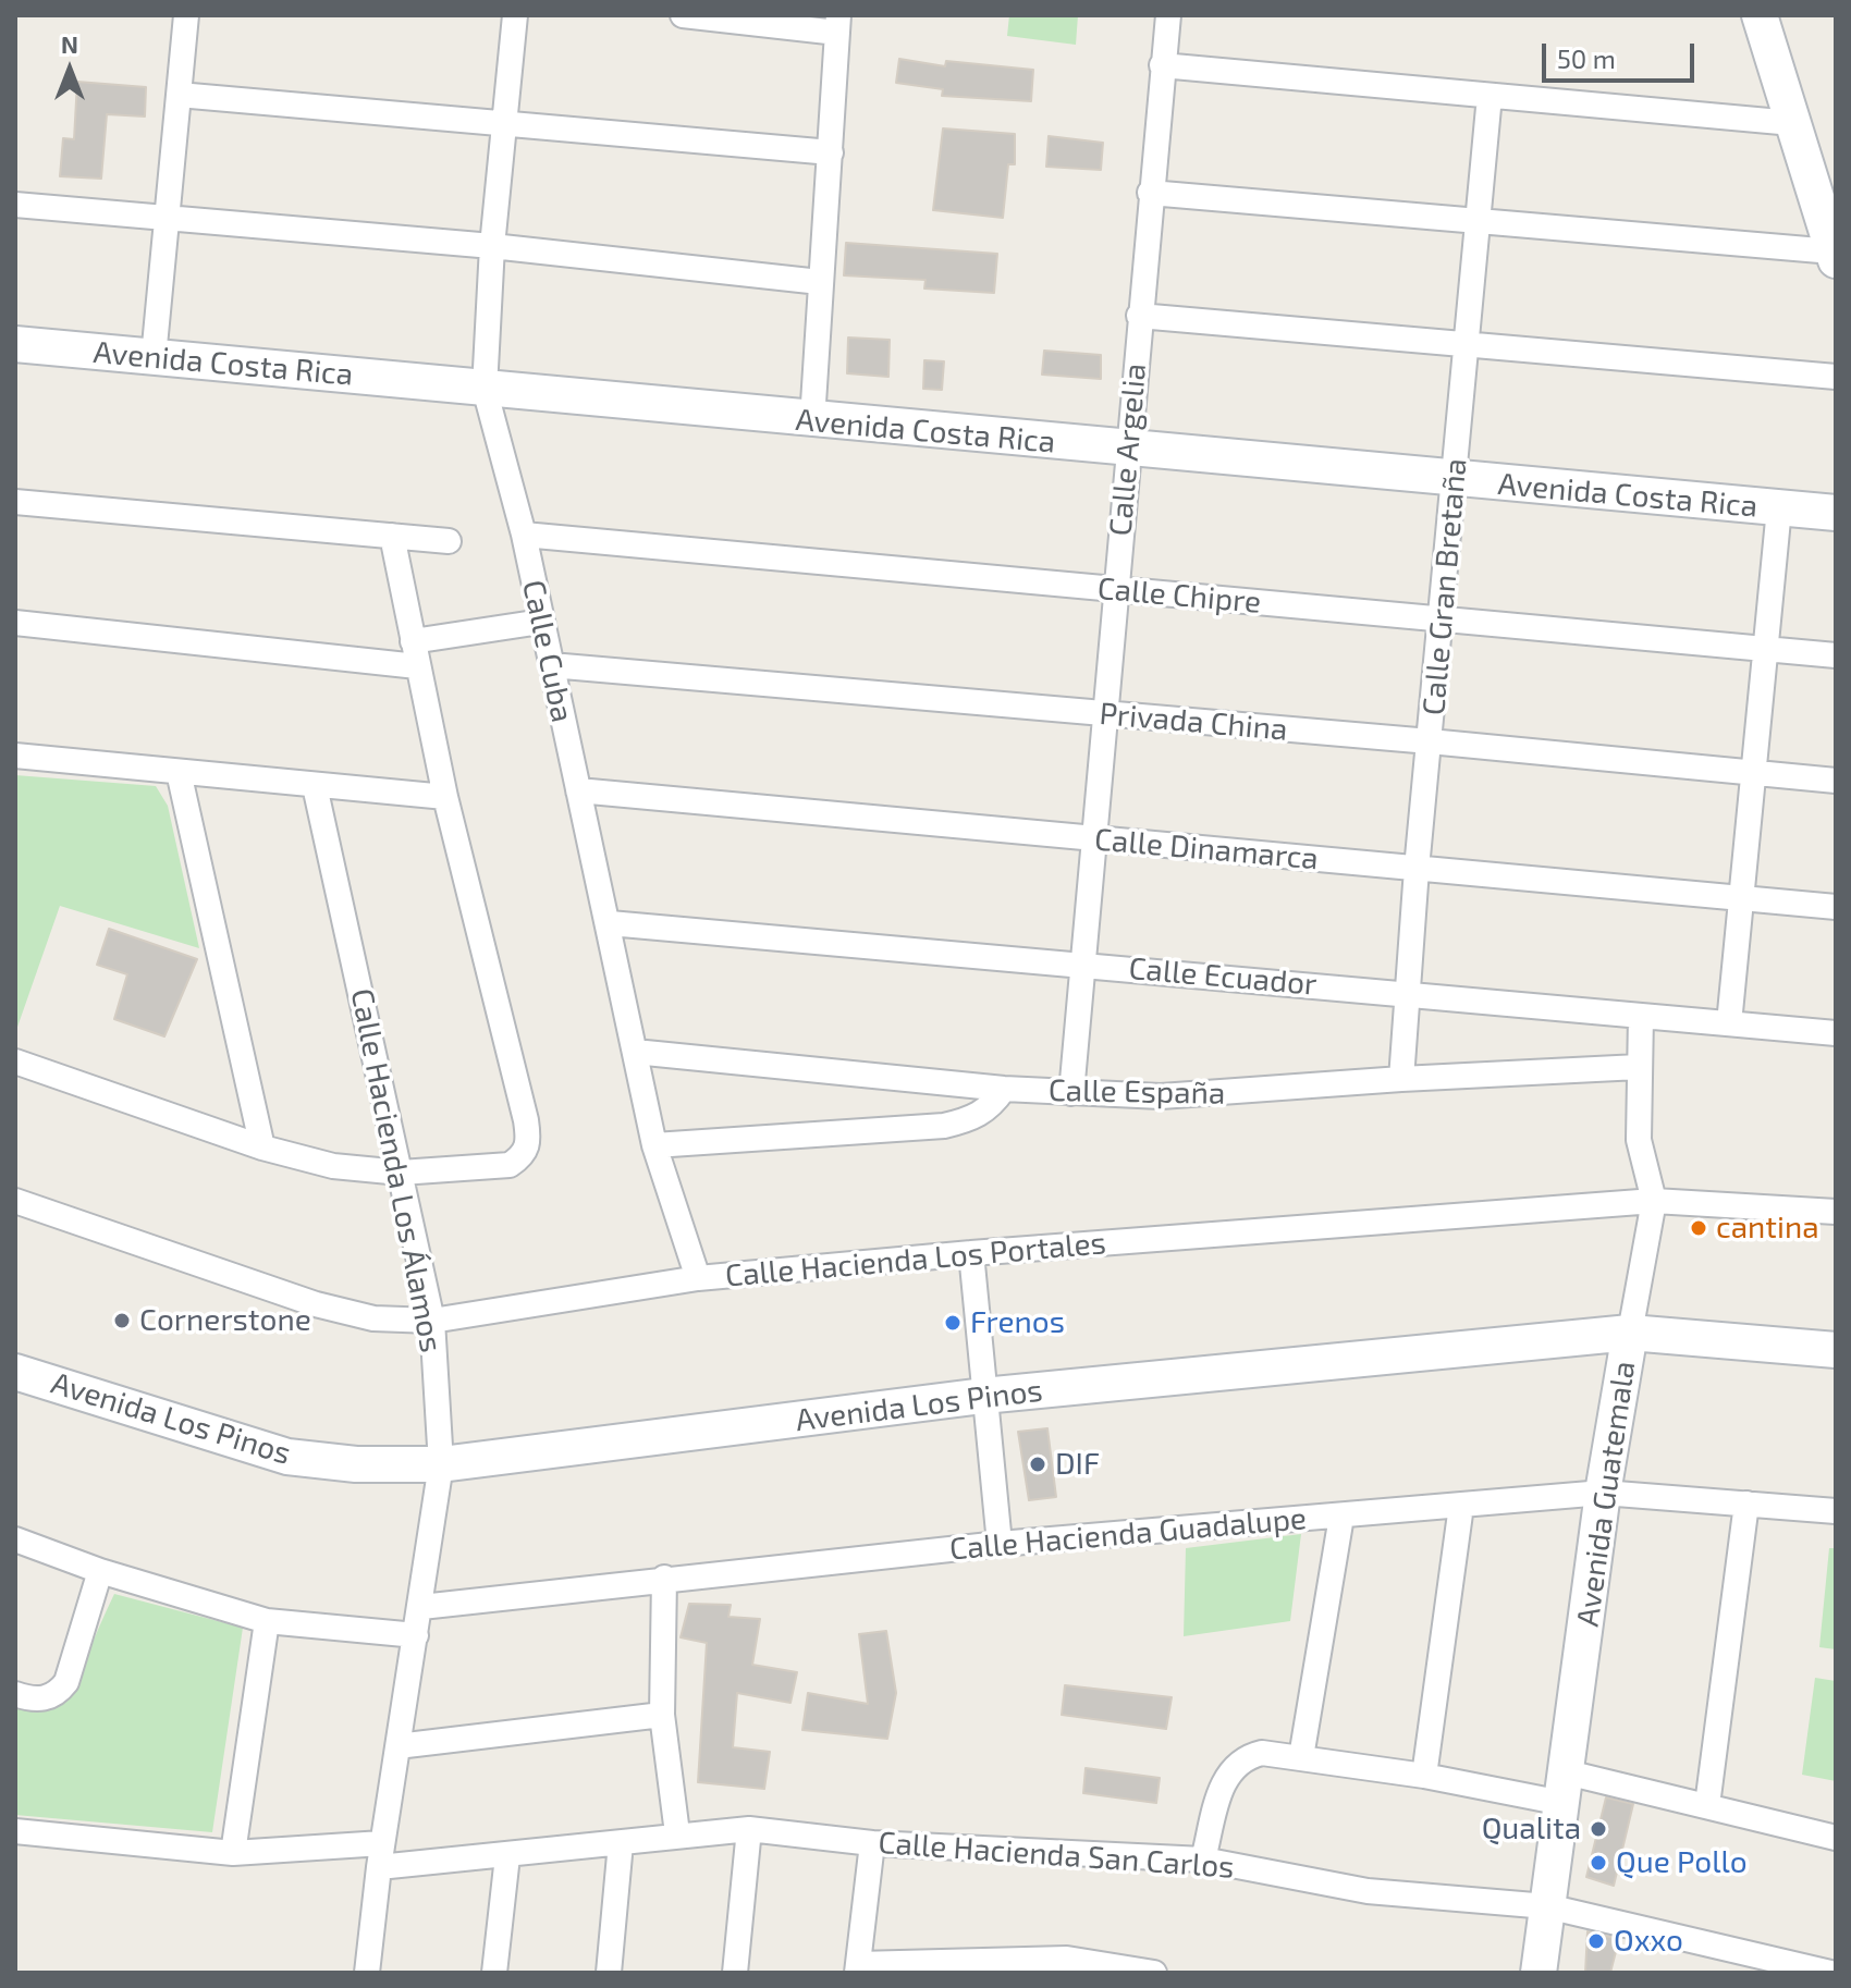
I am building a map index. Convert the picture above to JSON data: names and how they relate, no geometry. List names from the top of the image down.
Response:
{
  "streets": {
    "street": [
      "Avenida Costa Rica",
      "Calle Argelia",
      "Calle Gran Bretaña",
      "Calle Chipre",
      "Calle Cuba",
      "Privada China",
      "Calle Dinamarca",
      "Calle Ecuador",
      "Calle España",
      "Calle Hacienda Los Álamos",
      "Calle Hacienda Los Portales",
      "Avenida Los Pinos",
      "Avenida Guatemala",
      "Calle Hacienda Guadalupe",
      "Calle Hacienda San Carlos"
    ]
  },
  "crossings": [
    ["Avenida Costa Rica", "Calle Argelia"],
    ["Avenida Costa Rica", "Calle Gran Bretaña"],
    ["Avenida Costa Rica", "Calle Cuba"],
    ["Calle Argelia", "Calle Chipre"],
    ["Calle Argelia", "Privada China"],
    ["Calle Argelia", "Calle Dinamarca"],
    ["Calle Argelia", "Calle Ecuador"],
    ["Calle Argelia", "Calle España"],
    ["Calle Gran Bretaña", "Calle Chipre"],
    ["Calle Gran Bretaña", "Privada China"],
    ["Calle Gran Bretaña", "Calle Dinamarca"],
    ["Calle Gran Bretaña", "Calle Ecuador"],
    ["Calle Gran Bretaña", "Calle España"],
    ["Calle Chipre", "Calle Cuba"],
    ["Calle Cuba", "Privada China"],
    ["Calle Cuba", "Calle Dinamarca"],
    ["Calle Cuba", "Calle Ecuador"],
    ["Calle Cuba", "Calle España"],
    ["Calle Cuba", "Calle Hacienda Los Portales"],
    ["Calle Ecuador", "Avenida Guatemala"],
    ["Calle España", "Avenida Guatemala"],
    ["Calle Hacienda Los Álamos", "Calle Hacienda Los Portales"],
    ["Calle Hacienda Los Álamos", "Avenida Los Pinos"],
    ["Calle Hacienda Los Álamos", "Calle Hacienda Guadalupe"],
    ["Calle Hacienda Los Álamos", "Calle Hacienda San Carlos"],
    ["Calle Hacienda Los Portales", "Avenida Guatemala"],
    ["Avenida Los Pinos", "Avenida Guatemala"],
    ["Avenida Guatemala", "Calle Hacienda Guadalupe"],
    ["Avenida Guatemala", "Calle Hacienda San Carlos"]
  ],
  "places": [
    "cantina",
    "Cornerstone",
    "Frenos",
    "DIF",
    "Qualita",
    "Que Pollo",
    "Oxxo"
  ],
  "scale_bar": "50 m",
  "north": "top"
}
